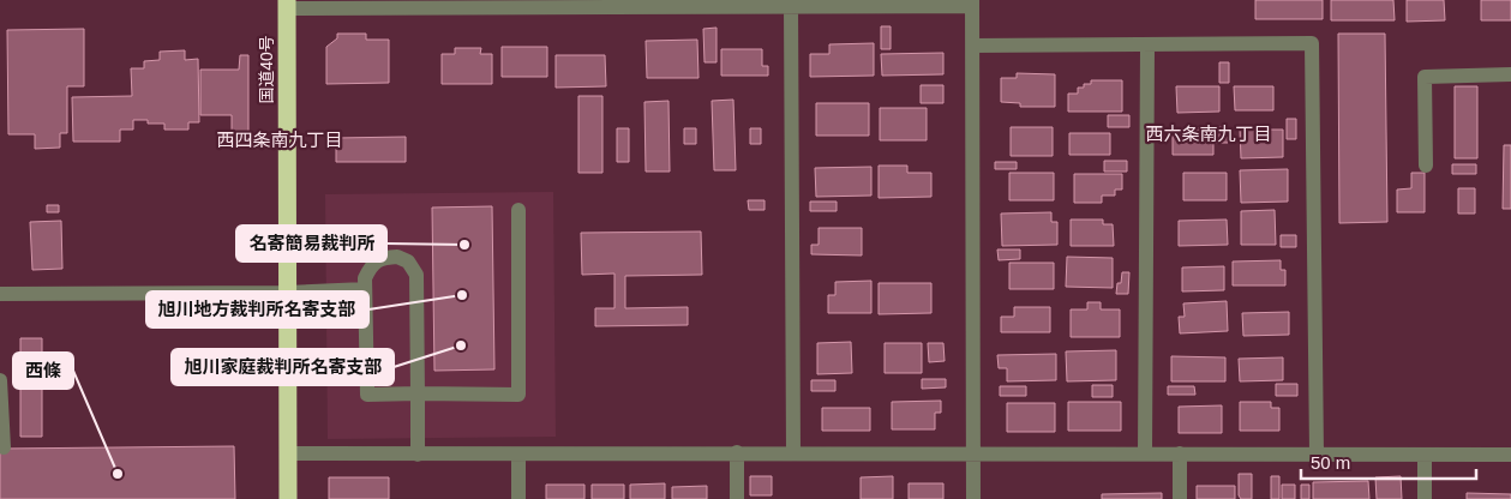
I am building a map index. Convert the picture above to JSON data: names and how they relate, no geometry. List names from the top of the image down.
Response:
{
  "streets": {
    "highway": ["国道40号"]
  },
  "districts": ["西六条南九丁目", "西四条南九丁目"],
  "places": [
    "名寄簡易裁判所",
    "旭川地方裁判所名寄支部",
    "旭川家庭裁判所名寄支部",
    "西條"
  ],
  "scale_bar": "50 m"
}
